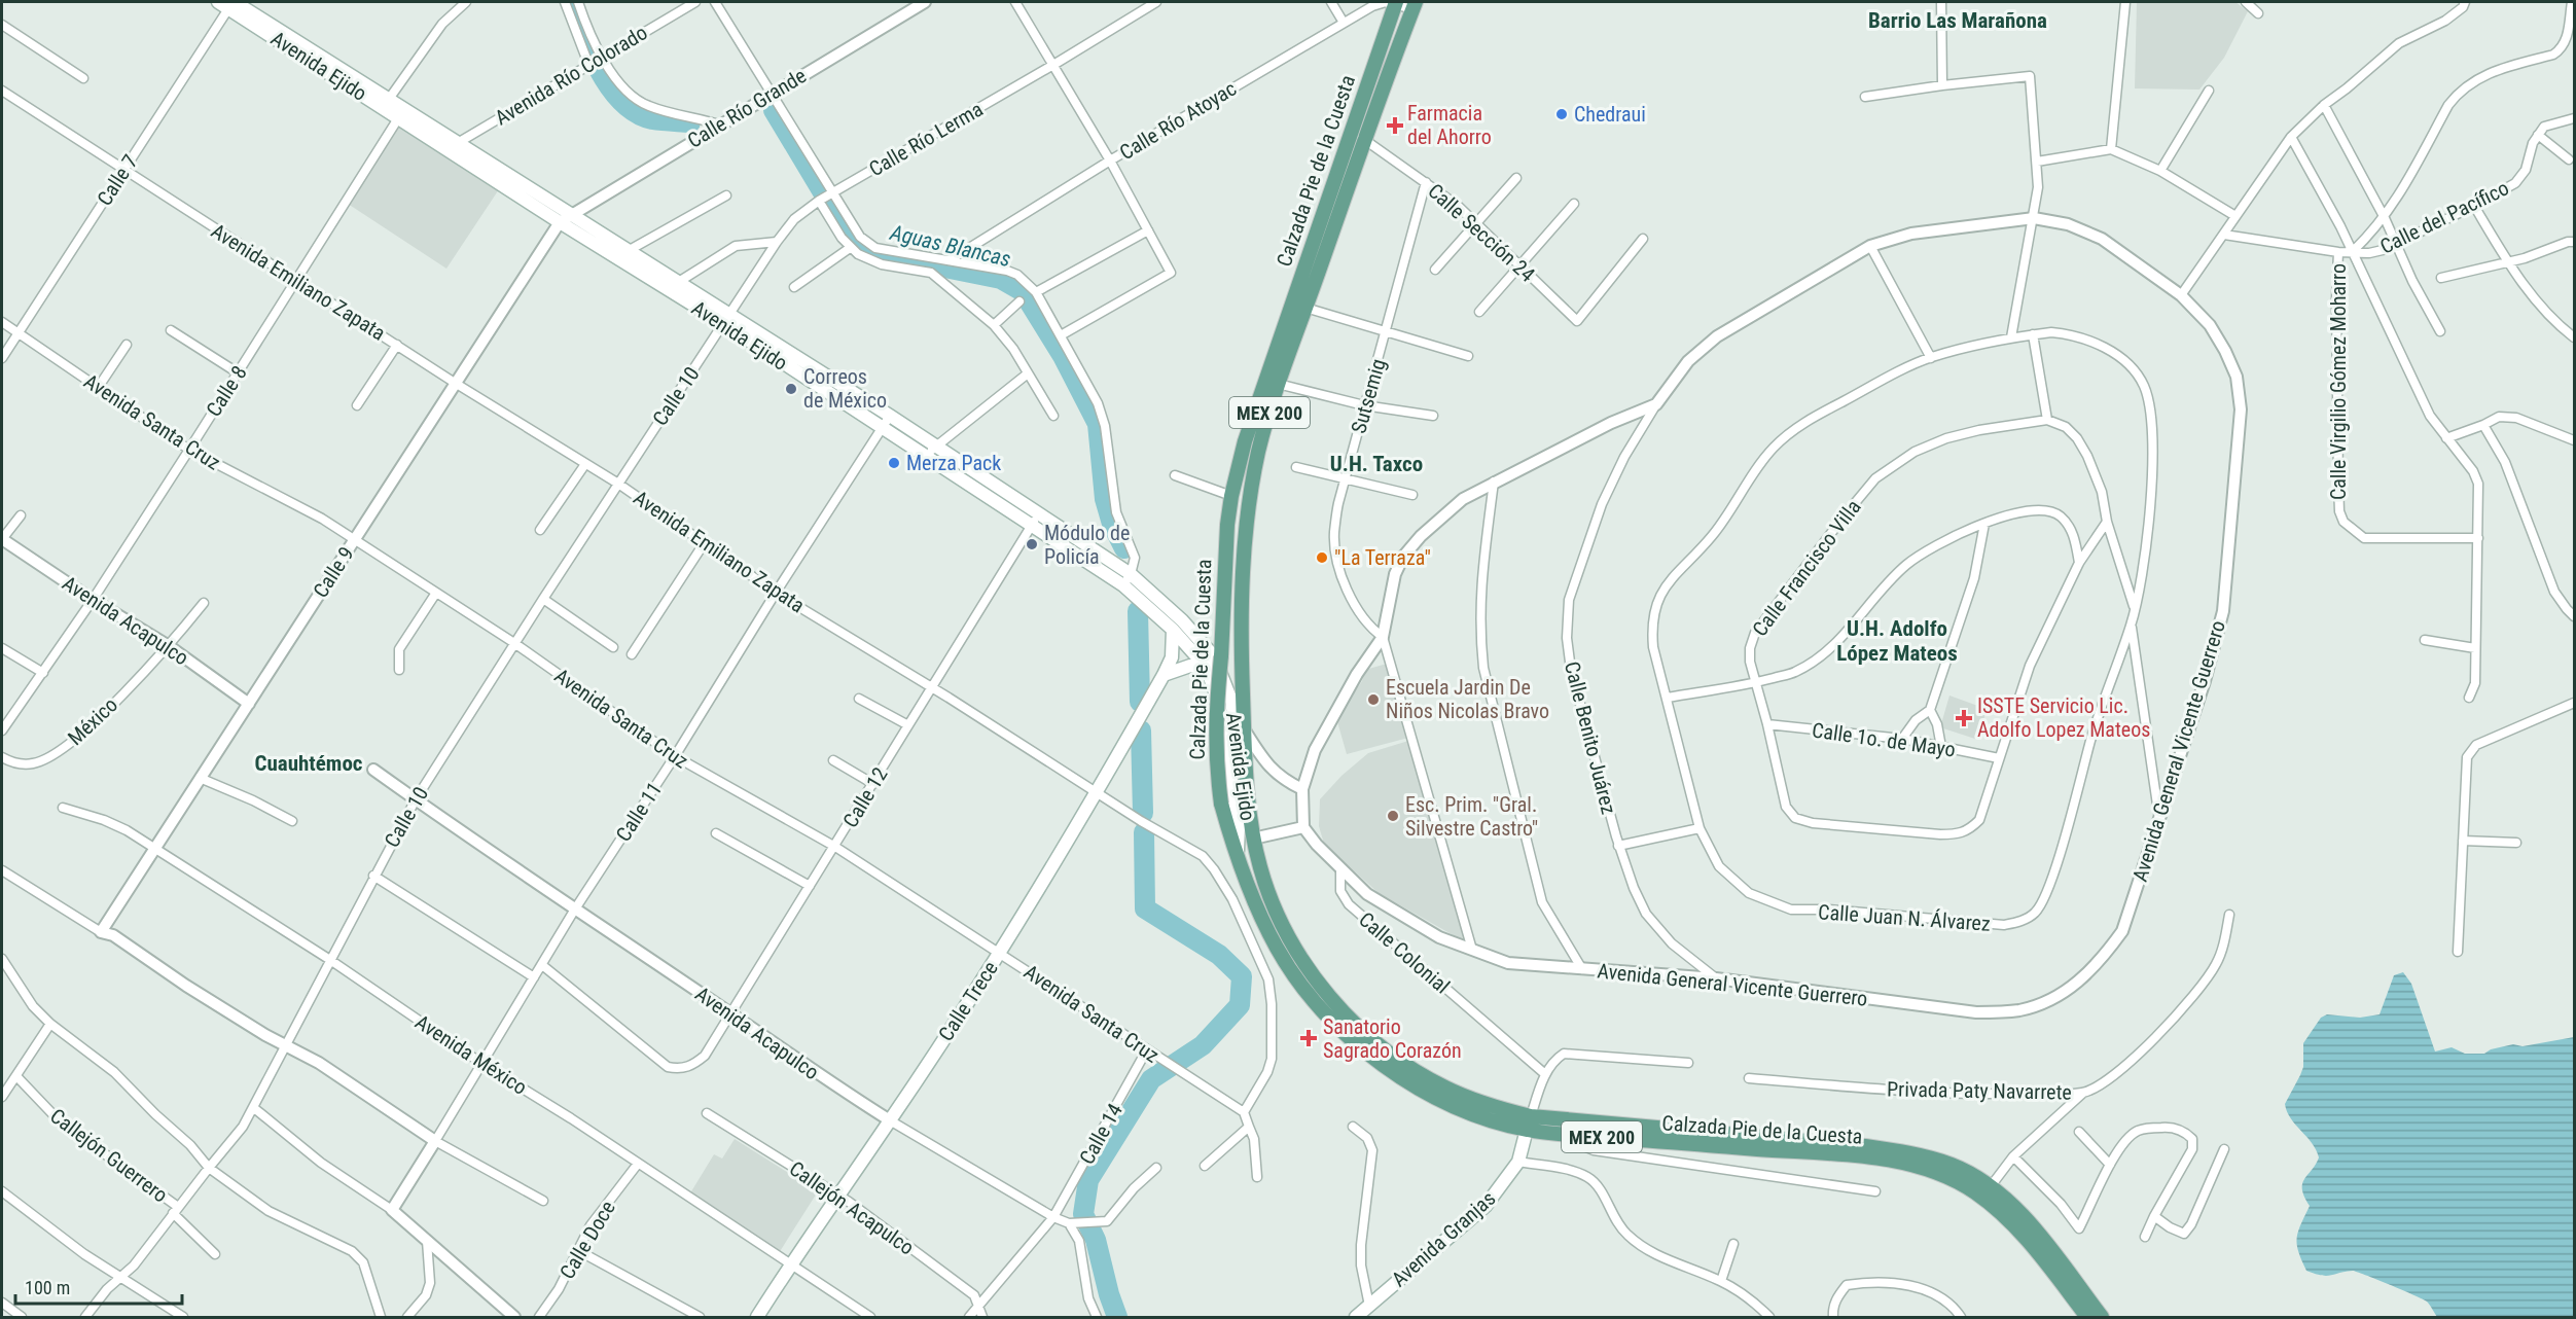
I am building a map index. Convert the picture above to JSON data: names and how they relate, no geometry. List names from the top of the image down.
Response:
{
  "streets": {
    "main road": [
      "Avenida Ejido",
      "Calzada Pie de la Cuesta",
      "MEX 200",
      "Calle Trece",
      "Avenida Granjas"
    ],
    "street": [
      "Avenida Río Colorado",
      "Calle Río Grande",
      "Calle Río Atoyac",
      "Calle Río Lerma",
      "Calle 7",
      "Calle del Pacífico",
      "Calle Sección 24",
      "Avenida Emiliano Zapata",
      "Calle Virgilio Gómez Moharro",
      "Calle 8",
      "Calle 10",
      "Sutsemig",
      "Avenida Santa Cruz",
      "Calle Francisco Villa",
      "Calle 9",
      "Avenida Acapulco",
      "México",
      "Calle Benito Juárez",
      "Calle 1o. de Mayo",
      "Avenida General Vicente Guerrero",
      "Calle 12",
      "Calle 11",
      "Calle Juan N. Álvarez",
      "Calle Colonial",
      "Avenida México",
      "Privada Paty Navarrete",
      "Calle 14",
      "Callejón Guerrero",
      "Callejón Acapulco",
      "Calle Doce"
    ]
  },
  "crossings": [
    ["Avenida Ejido", "Avenida Río Colorado"],
    ["Avenida Ejido", "Calle Río Grande"],
    ["Avenida Ejido", "Calle Río Lerma"],
    ["Avenida Ejido", "Calzada Pie de la Cuesta"],
    ["Avenida Ejido", "Calle 7"],
    ["Avenida Ejido", "Calle 8"],
    ["Avenida Ejido", "Calle 10"],
    ["Avenida Ejido", "Calle 9"],
    ["Avenida Ejido", "Calle 12"],
    ["Avenida Ejido", "Calle 11"],
    ["Avenida Ejido", "Calle Trece"],
    ["Calle Río Grande", "Calle 9"],
    ["Calle Río Atoyac", "Calzada Pie de la Cuesta"],
    ["Calle Río Lerma", "Calle 10"],
    ["Calzada Pie de la Cuesta", "Calle Sección 24"],
    ["Calzada Pie de la Cuesta", "Avenida Granjas"],
    ["Calle 7", "Avenida Emiliano Zapata"],
    ["Calle 7", "Avenida Santa Cruz"],
    ["Calle del Pacífico", "Calle Virgilio Gómez Moharro"],
    ["Calle Sección 24", "Sutsemig"],
    ["Avenida Emiliano Zapata", "Calle 8"],
    ["Avenida Emiliano Zapata", "Calle 10"],
    ["Avenida Emiliano Zapata", "Avenida Santa Cruz"],
    ["Avenida Emiliano Zapata", "Calle 9"],
    ["Avenida Emiliano Zapata", "Calle 12"],
    ["Avenida Emiliano Zapata", "Calle 11"],
    ["Avenida Emiliano Zapata", "Calle Trece"],
    ["Calle 8", "Avenida Santa Cruz"],
    ["Calle 8", "Avenida Acapulco"],
    ["Calle 10", "Avenida Santa Cruz"],
    ["Calle 10", "Avenida Acapulco"],
    ["Calle 10", "Avenida México"],
    ["Calle 10", "Callejón Guerrero"],
    ["Avenida Santa Cruz", "Calle 9"],
    ["Avenida Santa Cruz", "Calle 12"],
    ["Avenida Santa Cruz", "Calle 11"],
    ["Avenida Santa Cruz", "Calle Trece"],
    ["Avenida Santa Cruz", "Calle 14"],
    ["Calle Francisco Villa", "Calle 1o. de Mayo"],
    ["Calle 9", "Avenida Acapulco"],
    ["Calle 9", "Avenida México"],
    ["Avenida Acapulco", "México"],
    ["Avenida Acapulco", "Calle 12"],
    ["Avenida Acapulco", "Calle 11"],
    ["Avenida Acapulco", "Calle Trece"],
    ["Avenida Acapulco", "Calle 14"],
    ["Calle Benito Juárez", "Avenida General Vicente Guerrero"],
    ["Avenida General Vicente Guerrero", "Calle Colonial"],
    ["Calle 12", "Calle 11"],
    ["Calle 11", "Avenida México"],
    ["Calle Trece", "Avenida México"],
    ["Calle Trece", "Callejón Acapulco"],
    ["Avenida México", "Calle Doce"],
    ["Calle 14", "Callejón Acapulco"]
  ],
  "districts": [
    "Barrio Las Marañona",
    "U.H. Taxco",
    "U.H. Adolfo López Mateos",
    "Cuauhtémoc"
  ],
  "water": ["Aguas Blancas"],
  "places": {
    "other": [
      "Chedraui",
      "Correos de México",
      "Merza Pack",
      "Módulo de Policía",
      "\"La Terraza\"",
      "Escuela Jardin De Niños Nicolas Bravo",
      "Esc. Prim. \"Gral. Silvestre Castro\""
    ],
    "health": ["Farmacia del Ahorro", "ISSTE Servicio Lic. Adolfo Lopez Mateos", "Sanatorio Sagrado Corazón"]
  },
  "scale_bar": "100 m"
}
